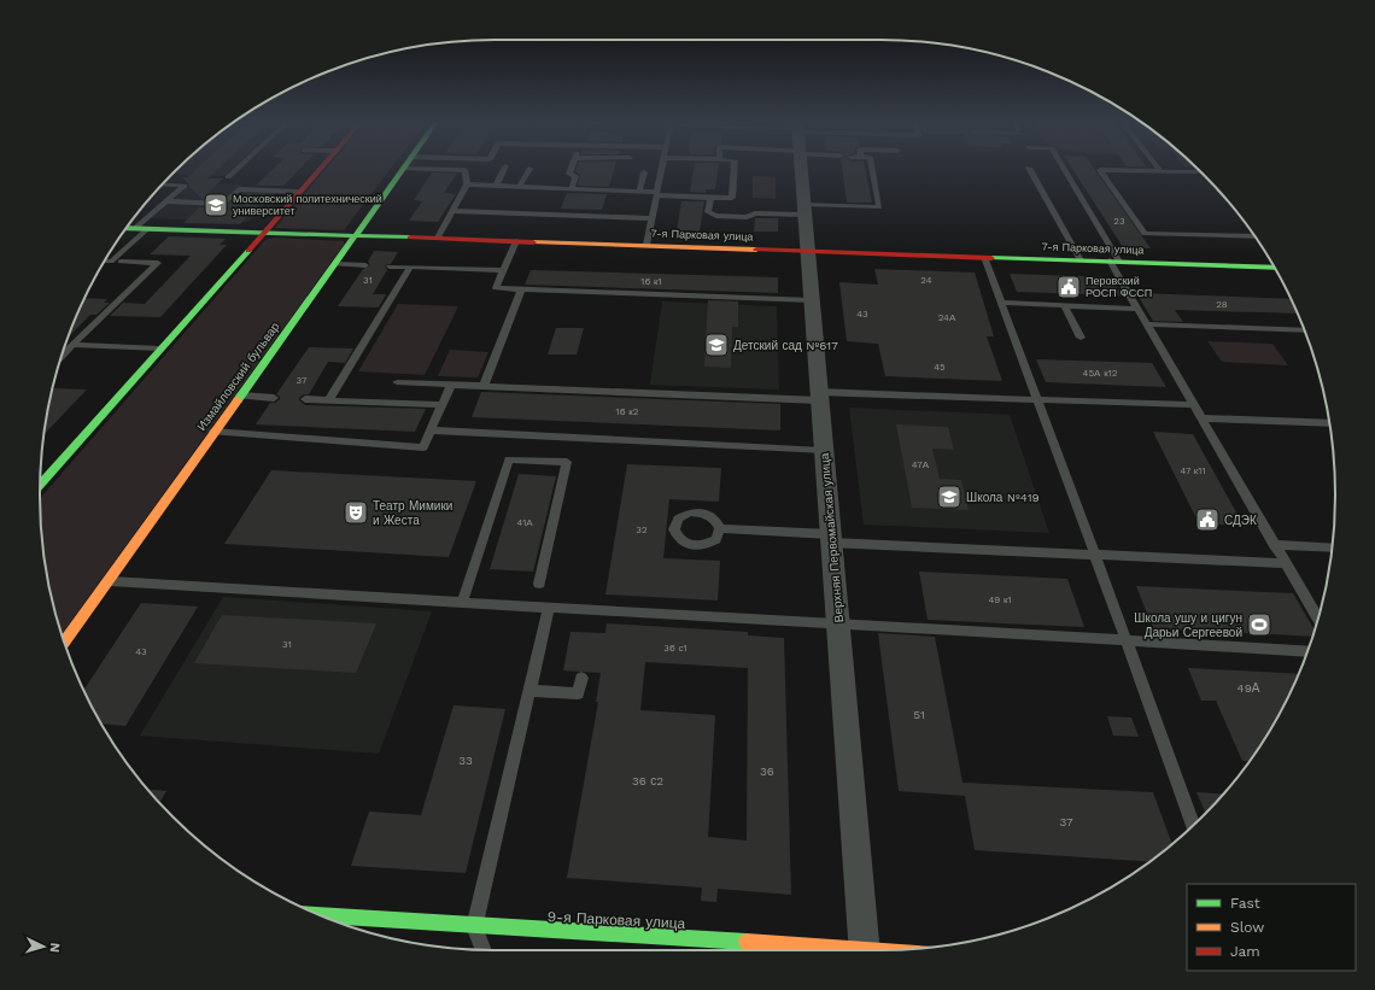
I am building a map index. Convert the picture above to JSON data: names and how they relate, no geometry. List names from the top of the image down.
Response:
{
  "streets": {
    "street": [
      "7-я Парковая улица",
      "Измайловский бульвар",
      "Верхняя Первомайская улица",
      "9-я Парковая улица"
    ]
  },
  "crossings": [
    ["7-я Парковая улица", "Измайловский бульвар"],
    ["7-я Парковая улица", "Верхняя Первомайская улица"]
  ],
  "places": {
    "school or university": ["Московский политехнический университет", "Детский сад №617", "Школа №419"],
    "public building": ["Перовский РОСП ФССП", "СДЭК"],
    "theatre": ["Театр Мимики и Жеста"],
    "sports": ["Школа ушу и цигун Дарьи Сергеевой"]
  },
  "house_numbers": [
    "23",
    "31",
    "24",
    "16 к1",
    "28",
    "43",
    "24А",
    "45",
    "45А к12",
    "37",
    "16 к2",
    "47А",
    "47 к11",
    "41А",
    "32",
    "49 к1",
    "31",
    "36 с1",
    "43",
    "49А",
    "51",
    "33",
    "36",
    "36 с2",
    "37"
  ],
  "legend": ["Fast", "Slow", "Jam"],
  "north": "right"
}
